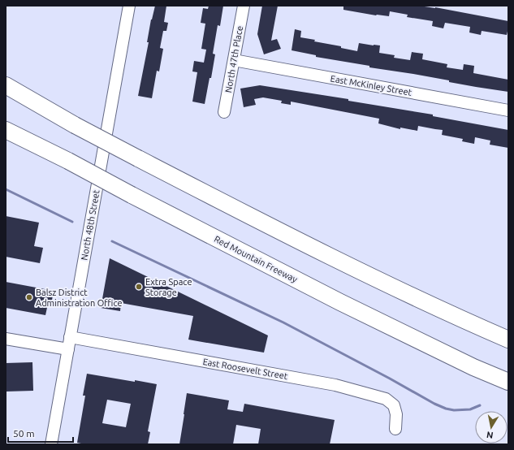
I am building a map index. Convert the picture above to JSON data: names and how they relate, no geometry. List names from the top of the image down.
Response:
{
  "streets": {
    "highway": ["Red Mountain Freeway"],
    "street": [
      "North 47th Place",
      "East McKinley Street",
      "North 48th Street",
      "East Roosevelt Street"
    ]
  },
  "crossings": [
    ["North 47th Place", "East McKinley Street"],
    ["North 48th Street", "East Roosevelt Street"]
  ],
  "places": ["Extra Space Storage", "Balsz District Administration Office"],
  "scale_bar": "50 m",
  "north": "bottom"
}
